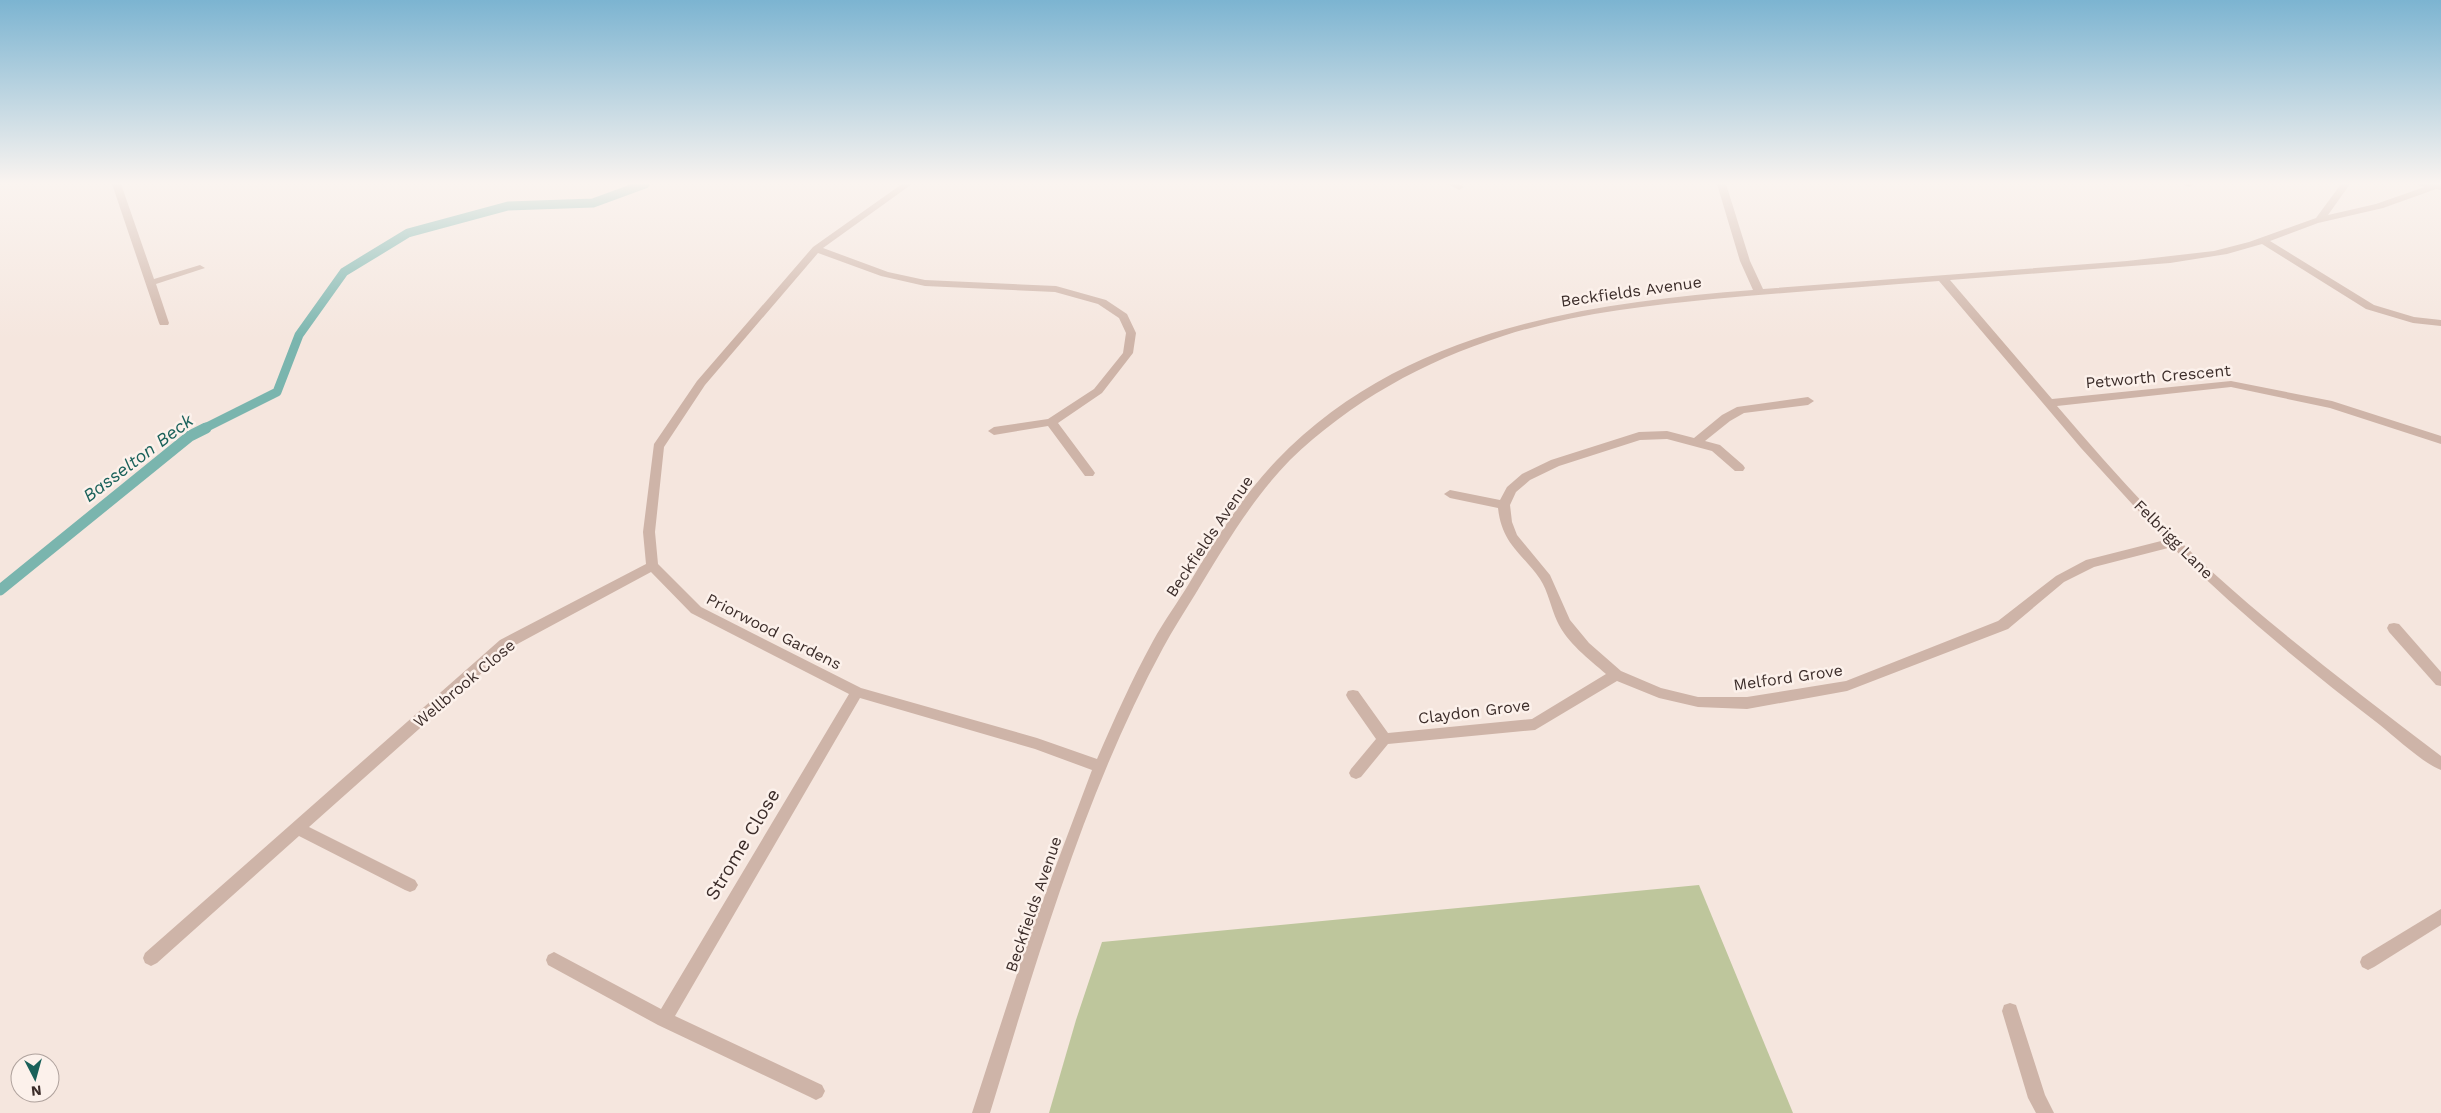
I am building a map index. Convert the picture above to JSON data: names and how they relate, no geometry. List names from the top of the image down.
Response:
{
  "streets": {
    "street": [
      "Beckfields Avenue",
      "Petworth Crescent",
      "Felbrigg Lane",
      "Priorwood Gardens",
      "Melford Grove",
      "Wellbrook Close",
      "Claydon Grove",
      "Strome Close"
    ]
  },
  "crossings": [
    ["Beckfields Avenue", "Felbrigg Lane"],
    ["Beckfields Avenue", "Priorwood Gardens"],
    ["Petworth Crescent", "Felbrigg Lane"],
    ["Felbrigg Lane", "Melford Grove"],
    ["Priorwood Gardens", "Wellbrook Close"],
    ["Priorwood Gardens", "Strome Close"],
    ["Melford Grove", "Claydon Grove"]
  ],
  "water": ["Basselton Beck"],
  "north": "bottom"
}
